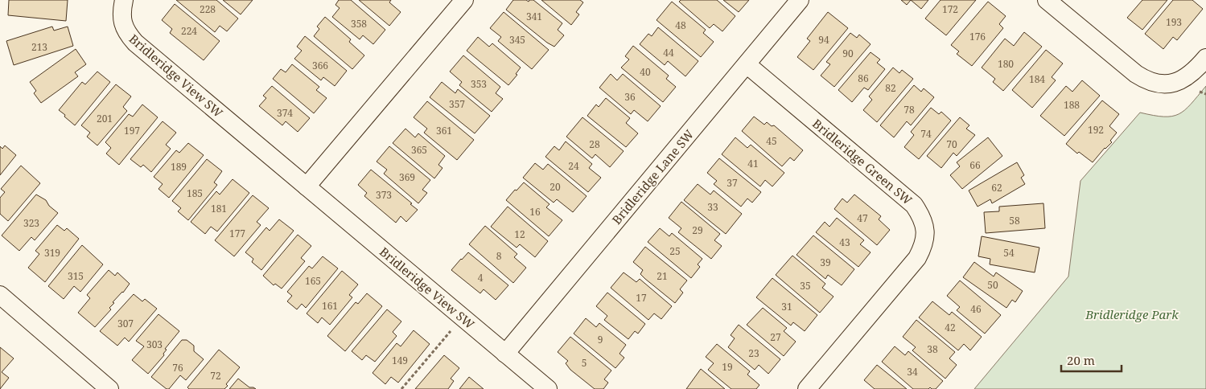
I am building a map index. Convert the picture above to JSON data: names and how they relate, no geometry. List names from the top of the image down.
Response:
{
  "streets": {
    "street": ["Bridleridge View SW", "Bridleridge Green SW", "Bridleridge Lane SW"]
  },
  "crossings": [
    ["Bridleridge View SW", "Bridleridge Lane SW"],
    ["Bridleridge Green SW", "Bridleridge Lane SW"]
  ],
  "parks": ["Bridleridge Park"],
  "house_numbers": [
    "228",
    "172",
    "341",
    "193",
    "358",
    "48",
    "224",
    "176",
    "345",
    "94",
    "213",
    "44",
    "90",
    "180",
    "366",
    "40",
    "86",
    "184",
    "353",
    "82",
    "36",
    "357",
    "188",
    "78",
    "374",
    "201",
    "192",
    "197",
    "361",
    "74",
    "45",
    "28",
    "70",
    "365",
    "41",
    "66",
    "24",
    "189",
    "369",
    "37",
    "20",
    "62",
    "185",
    "373",
    "33",
    "181",
    "16",
    "47",
    "58",
    "323",
    "29",
    "177",
    "12",
    "43",
    "25",
    "319",
    "54",
    "8",
    "39",
    "315",
    "21",
    "4",
    "165",
    "50",
    "35",
    "17",
    "161",
    "31",
    "46",
    "307",
    "42",
    "27",
    "9",
    "303",
    "38",
    "23",
    "149",
    "5",
    "19",
    "76",
    "34",
    "72"
  ],
  "scale_bar": "20 m"
}
